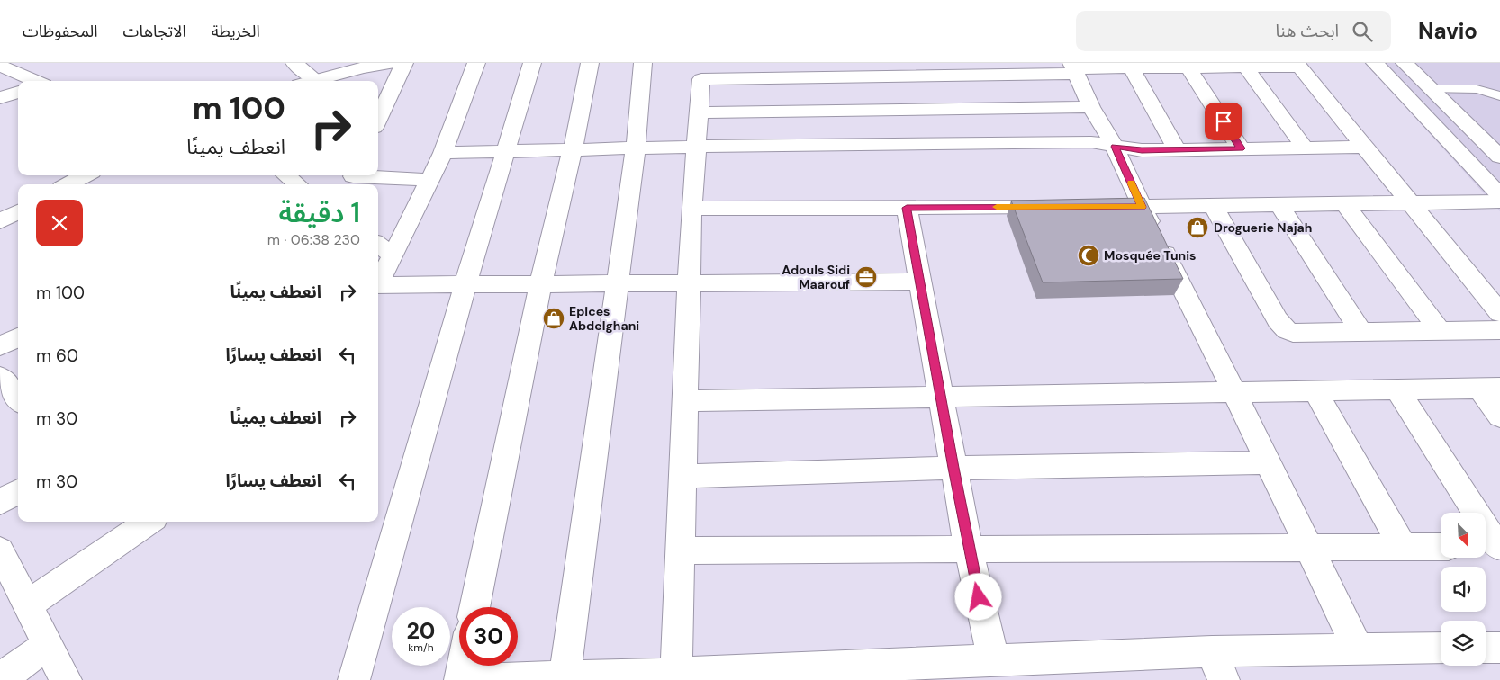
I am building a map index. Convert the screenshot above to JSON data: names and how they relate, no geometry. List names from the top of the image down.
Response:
{
  "places": {
    "shop": ["Droguerie Najah", "Epices Abdelghani"],
    "mosque": ["Mosquée Tunis"],
    "office": ["Adouls Sidi Maarouf"]
  },
  "north": "bottom right",
  "page": {
    "header": "Navio",
    "search": "ابحث هنا",
    "nav": ["الخريطة", "الاتجاهات", "المحفوظات"],
    "turn": ["100 m", "انعطف يمينًا"],
    "heading": ["1 دقيقة", "230 m · 06:38"],
    "list": [
      {
        "name": "انعطف يمينًا",
        "value": "100 m"
      },
      {
        "name": "انعطف يسارًا",
        "value": "60 m"
      },
      {
        "name": "انعطف يمينًا",
        "value": "30 m"
      },
      {
        "name": "انعطف يسارًا",
        "value": "30 m"
      }
    ],
    "speed": "20 km/h",
    "limit": "30"
  }
}
